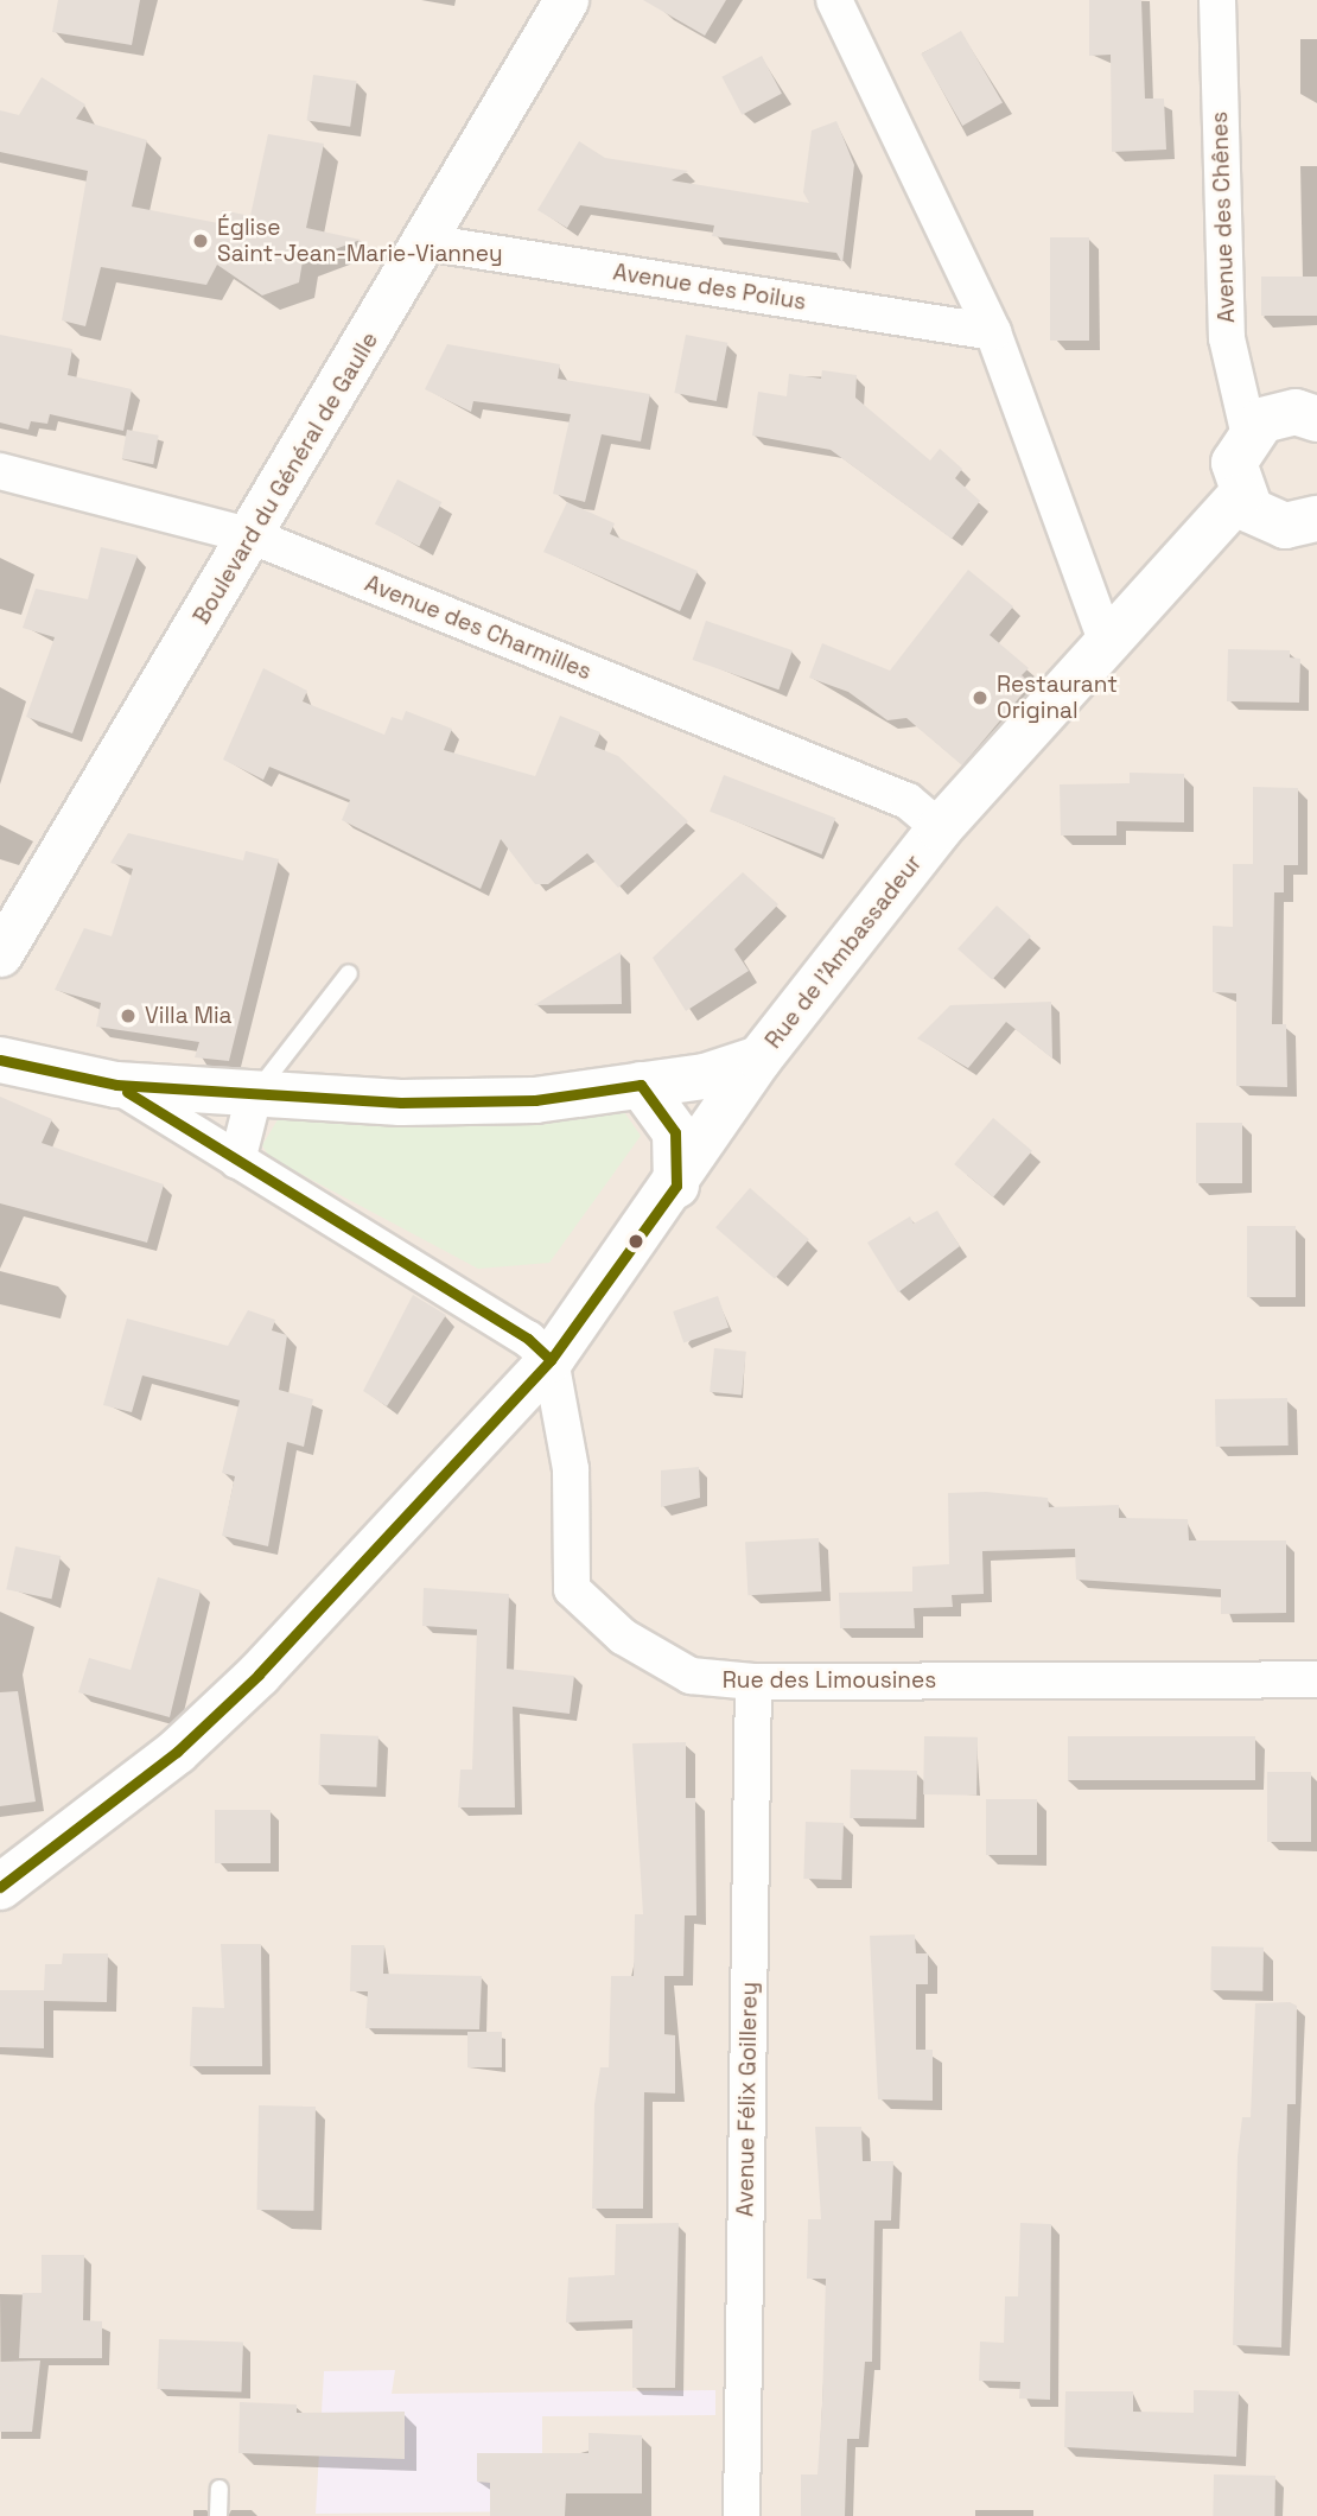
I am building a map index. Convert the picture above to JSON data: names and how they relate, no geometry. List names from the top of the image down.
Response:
{
  "streets": {
    "main road": ["Rue de l'Ambassadeur"],
    "street": [
      "Avenue des Chênes",
      "Avenue des Poilus",
      "Boulevard du Général de Gaulle",
      "Avenue des Charmilles",
      "Rue des Limousines",
      "Avenue Félix Goillerey"
    ]
  },
  "crossings": [
    ["Avenue des Poilus", "Boulevard du Général de Gaulle"],
    ["Boulevard du Général de Gaulle", "Avenue des Charmilles"],
    ["Avenue des Charmilles", "Rue de l'Ambassadeur"],
    ["Rue des Limousines", "Avenue Félix Goillerey"]
  ],
  "places": ["Église Saint-Jean-Marie-Vianney", "Restaurant Original", "Villa Mia"]
}
